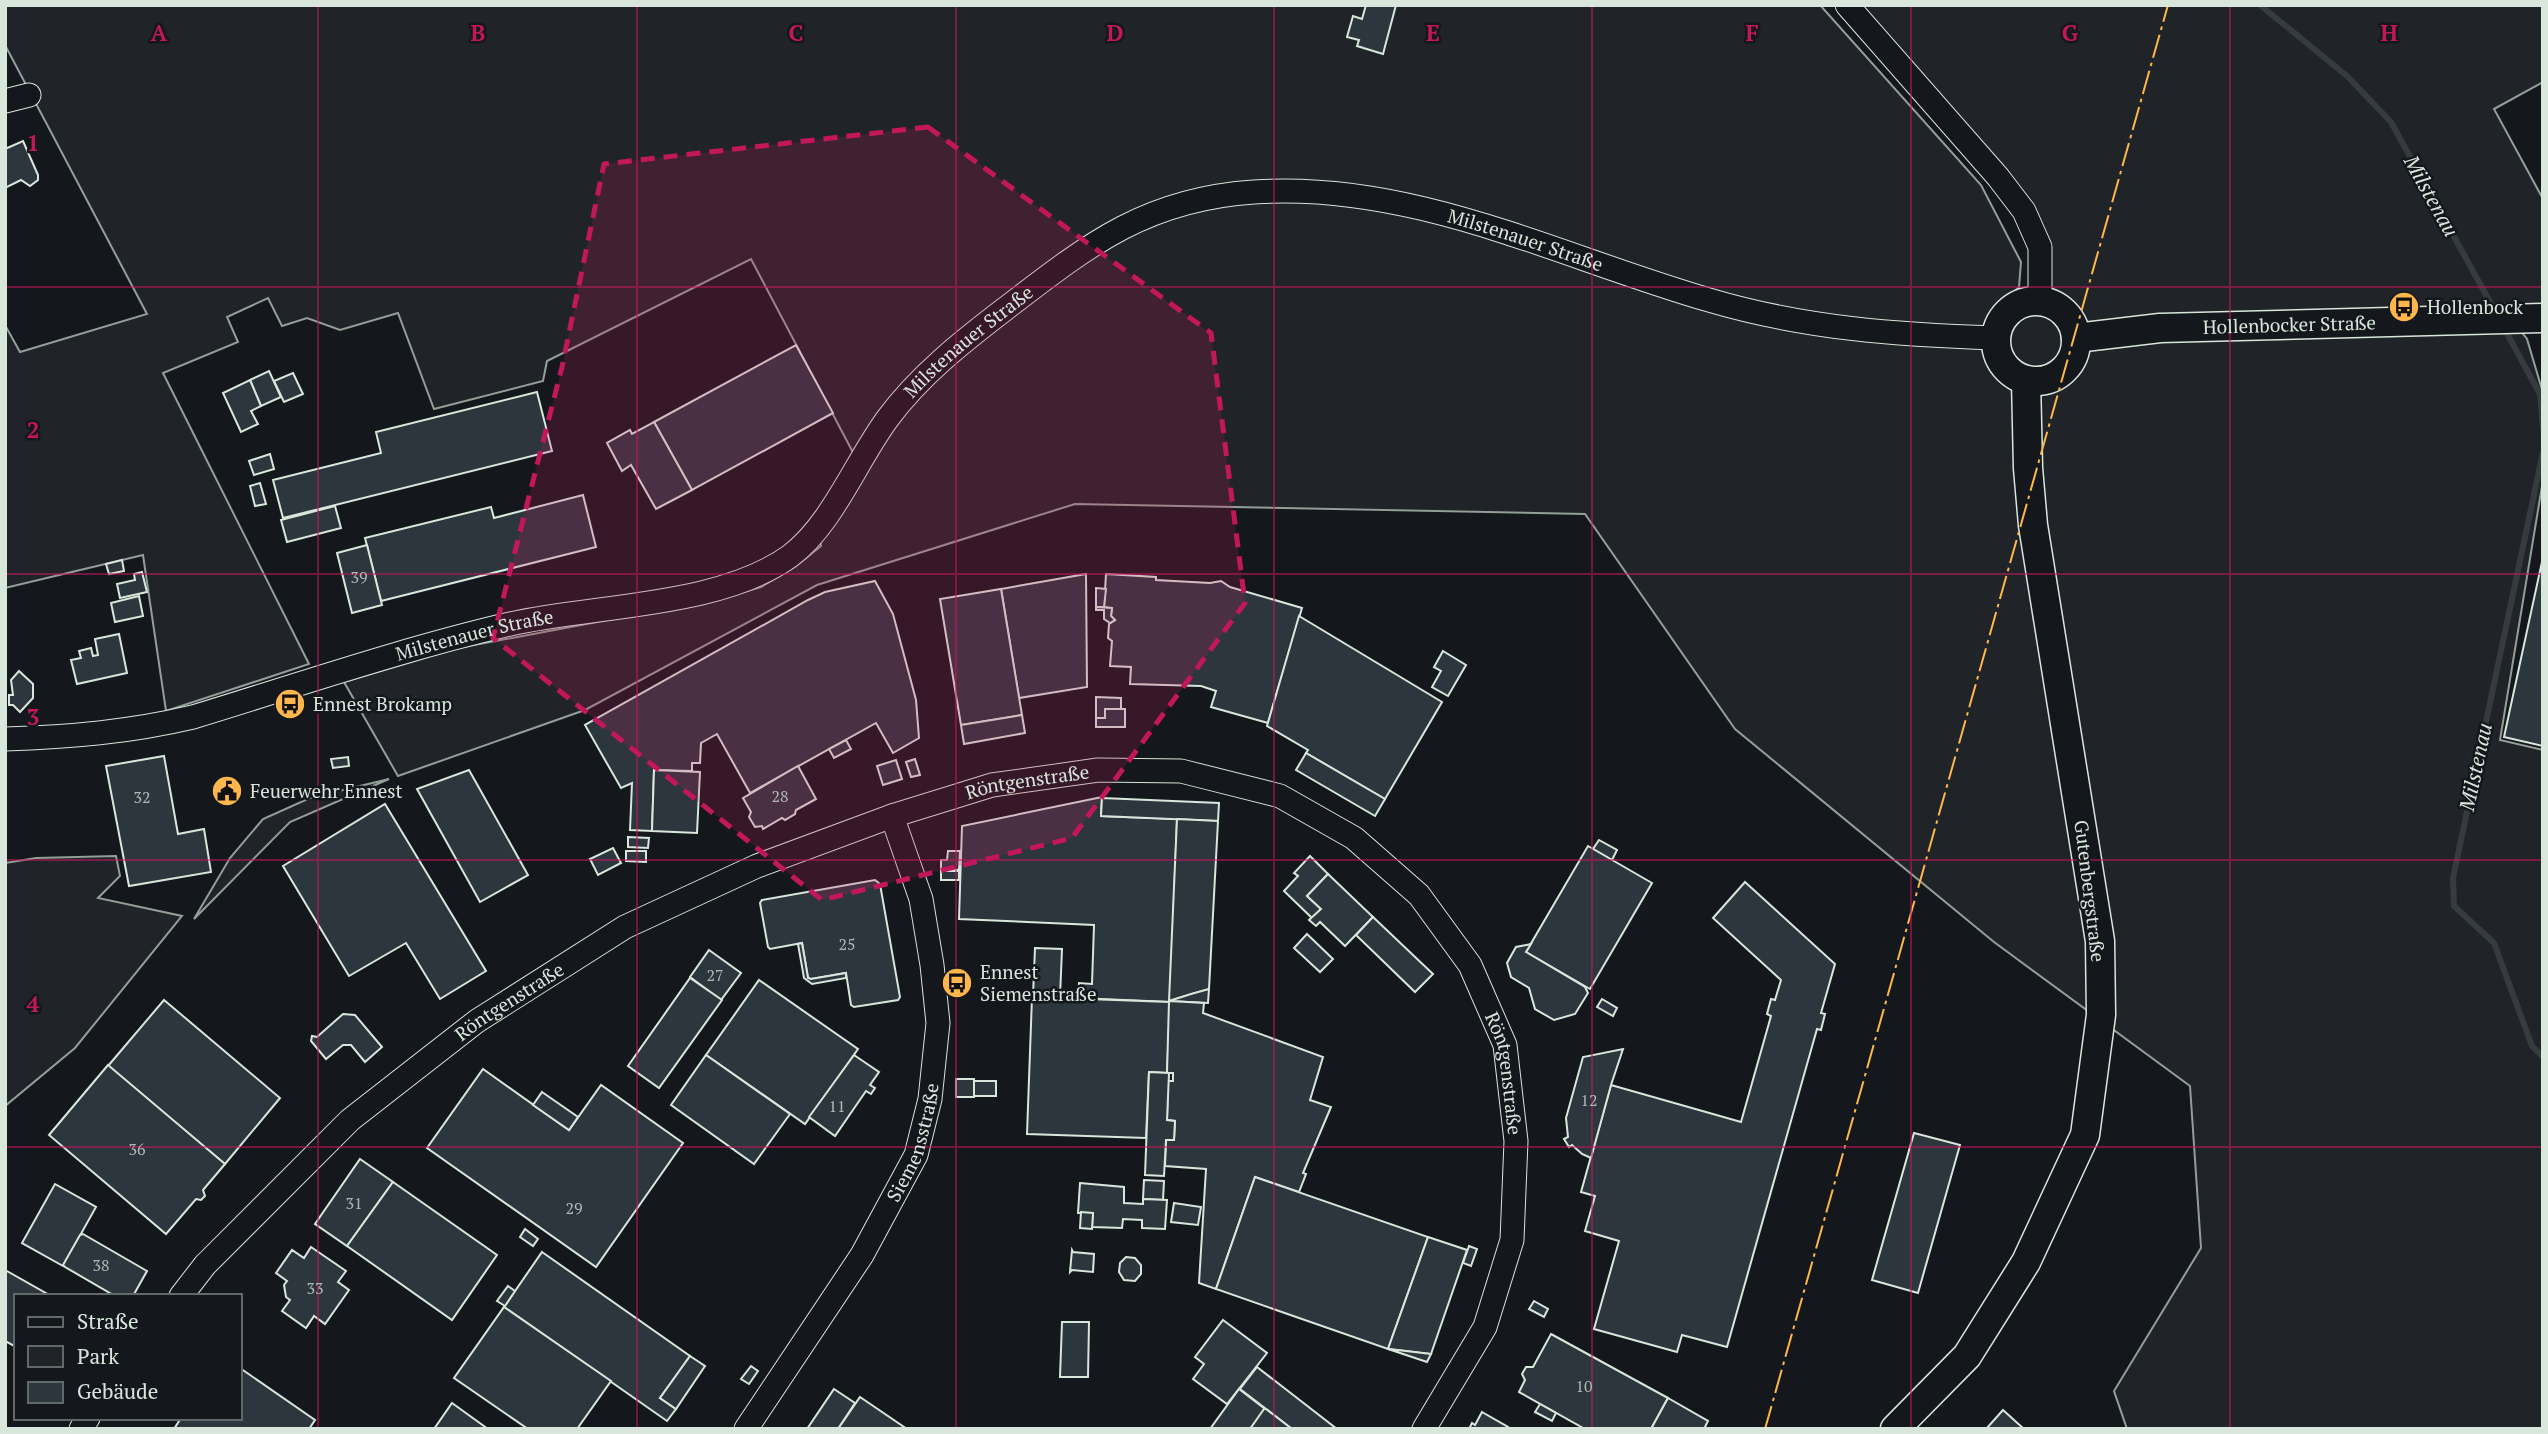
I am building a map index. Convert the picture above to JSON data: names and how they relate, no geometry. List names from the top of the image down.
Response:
{
  "streets": {
    "main road": ["Hollenbocker Straße", "Gutenbergstraße"],
    "street": ["Milstenauer Straße", "Röntgenstraße", "Siemensstraße"]
  },
  "crossings": [
    ["Milstenauer Straße", "Hollenbocker Straße"],
    ["Milstenauer Straße", "Gutenbergstraße"],
    ["Hollenbocker Straße", "Gutenbergstraße"],
    ["Röntgenstraße", "Siemensstraße"]
  ],
  "water": ["Milstenau"],
  "places": {
    "bus stop": ["Hollenbock", "Ennest Brokamp", "Ennest Siemenstraße"],
    "public building": ["Feuerwehr Ennest"]
  },
  "house_numbers": [
    "39",
    "28",
    "32",
    "25",
    "27",
    "12",
    "11",
    "36",
    "31",
    "29",
    "38",
    "33",
    "10"
  ],
  "legend": ["Straße", "Park", "Gebäude"],
  "grid": {
    "columns": [
      "A",
      "B",
      "C",
      "D",
      "E",
      "F",
      "G",
      "H"
    ],
    "rows": [
      "1",
      "2",
      "3",
      "4"
    ]
  }
}
